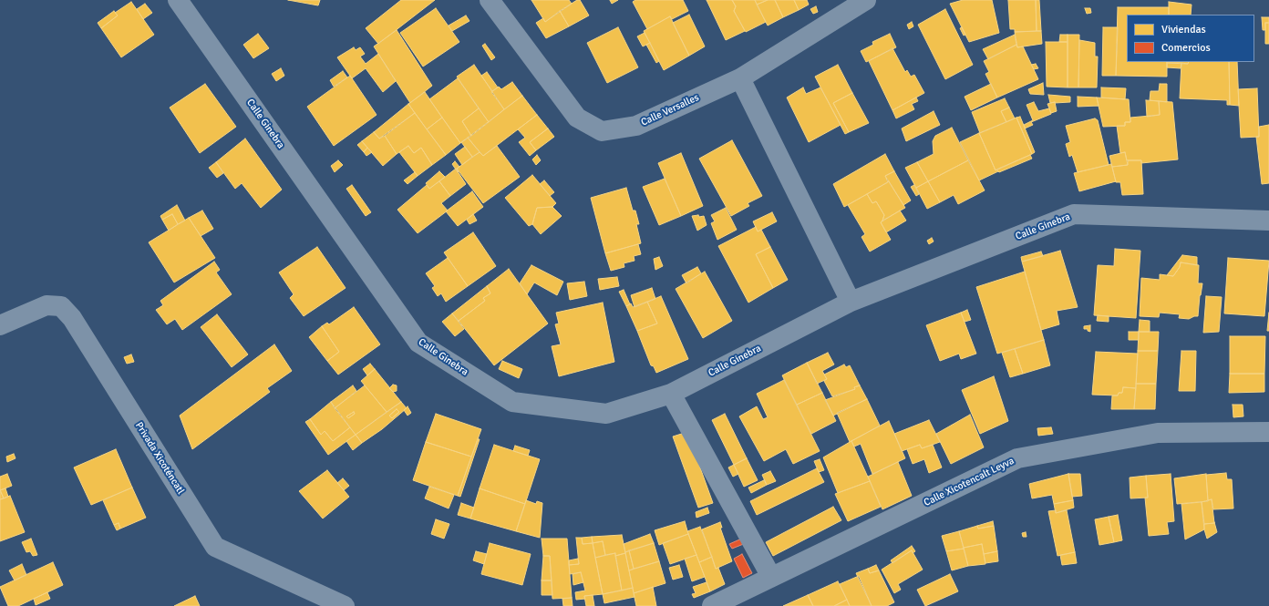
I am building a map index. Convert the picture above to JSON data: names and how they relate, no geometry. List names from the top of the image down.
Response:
{
  "streets": {
    "street": [
      "Calle Versalles",
      "Calle Ginebra",
      "Privada Xicoténcatl",
      "Calle Xicotencalt Leyva"
    ]
  },
  "legend": ["Viviendas", "Comercios"]
}
